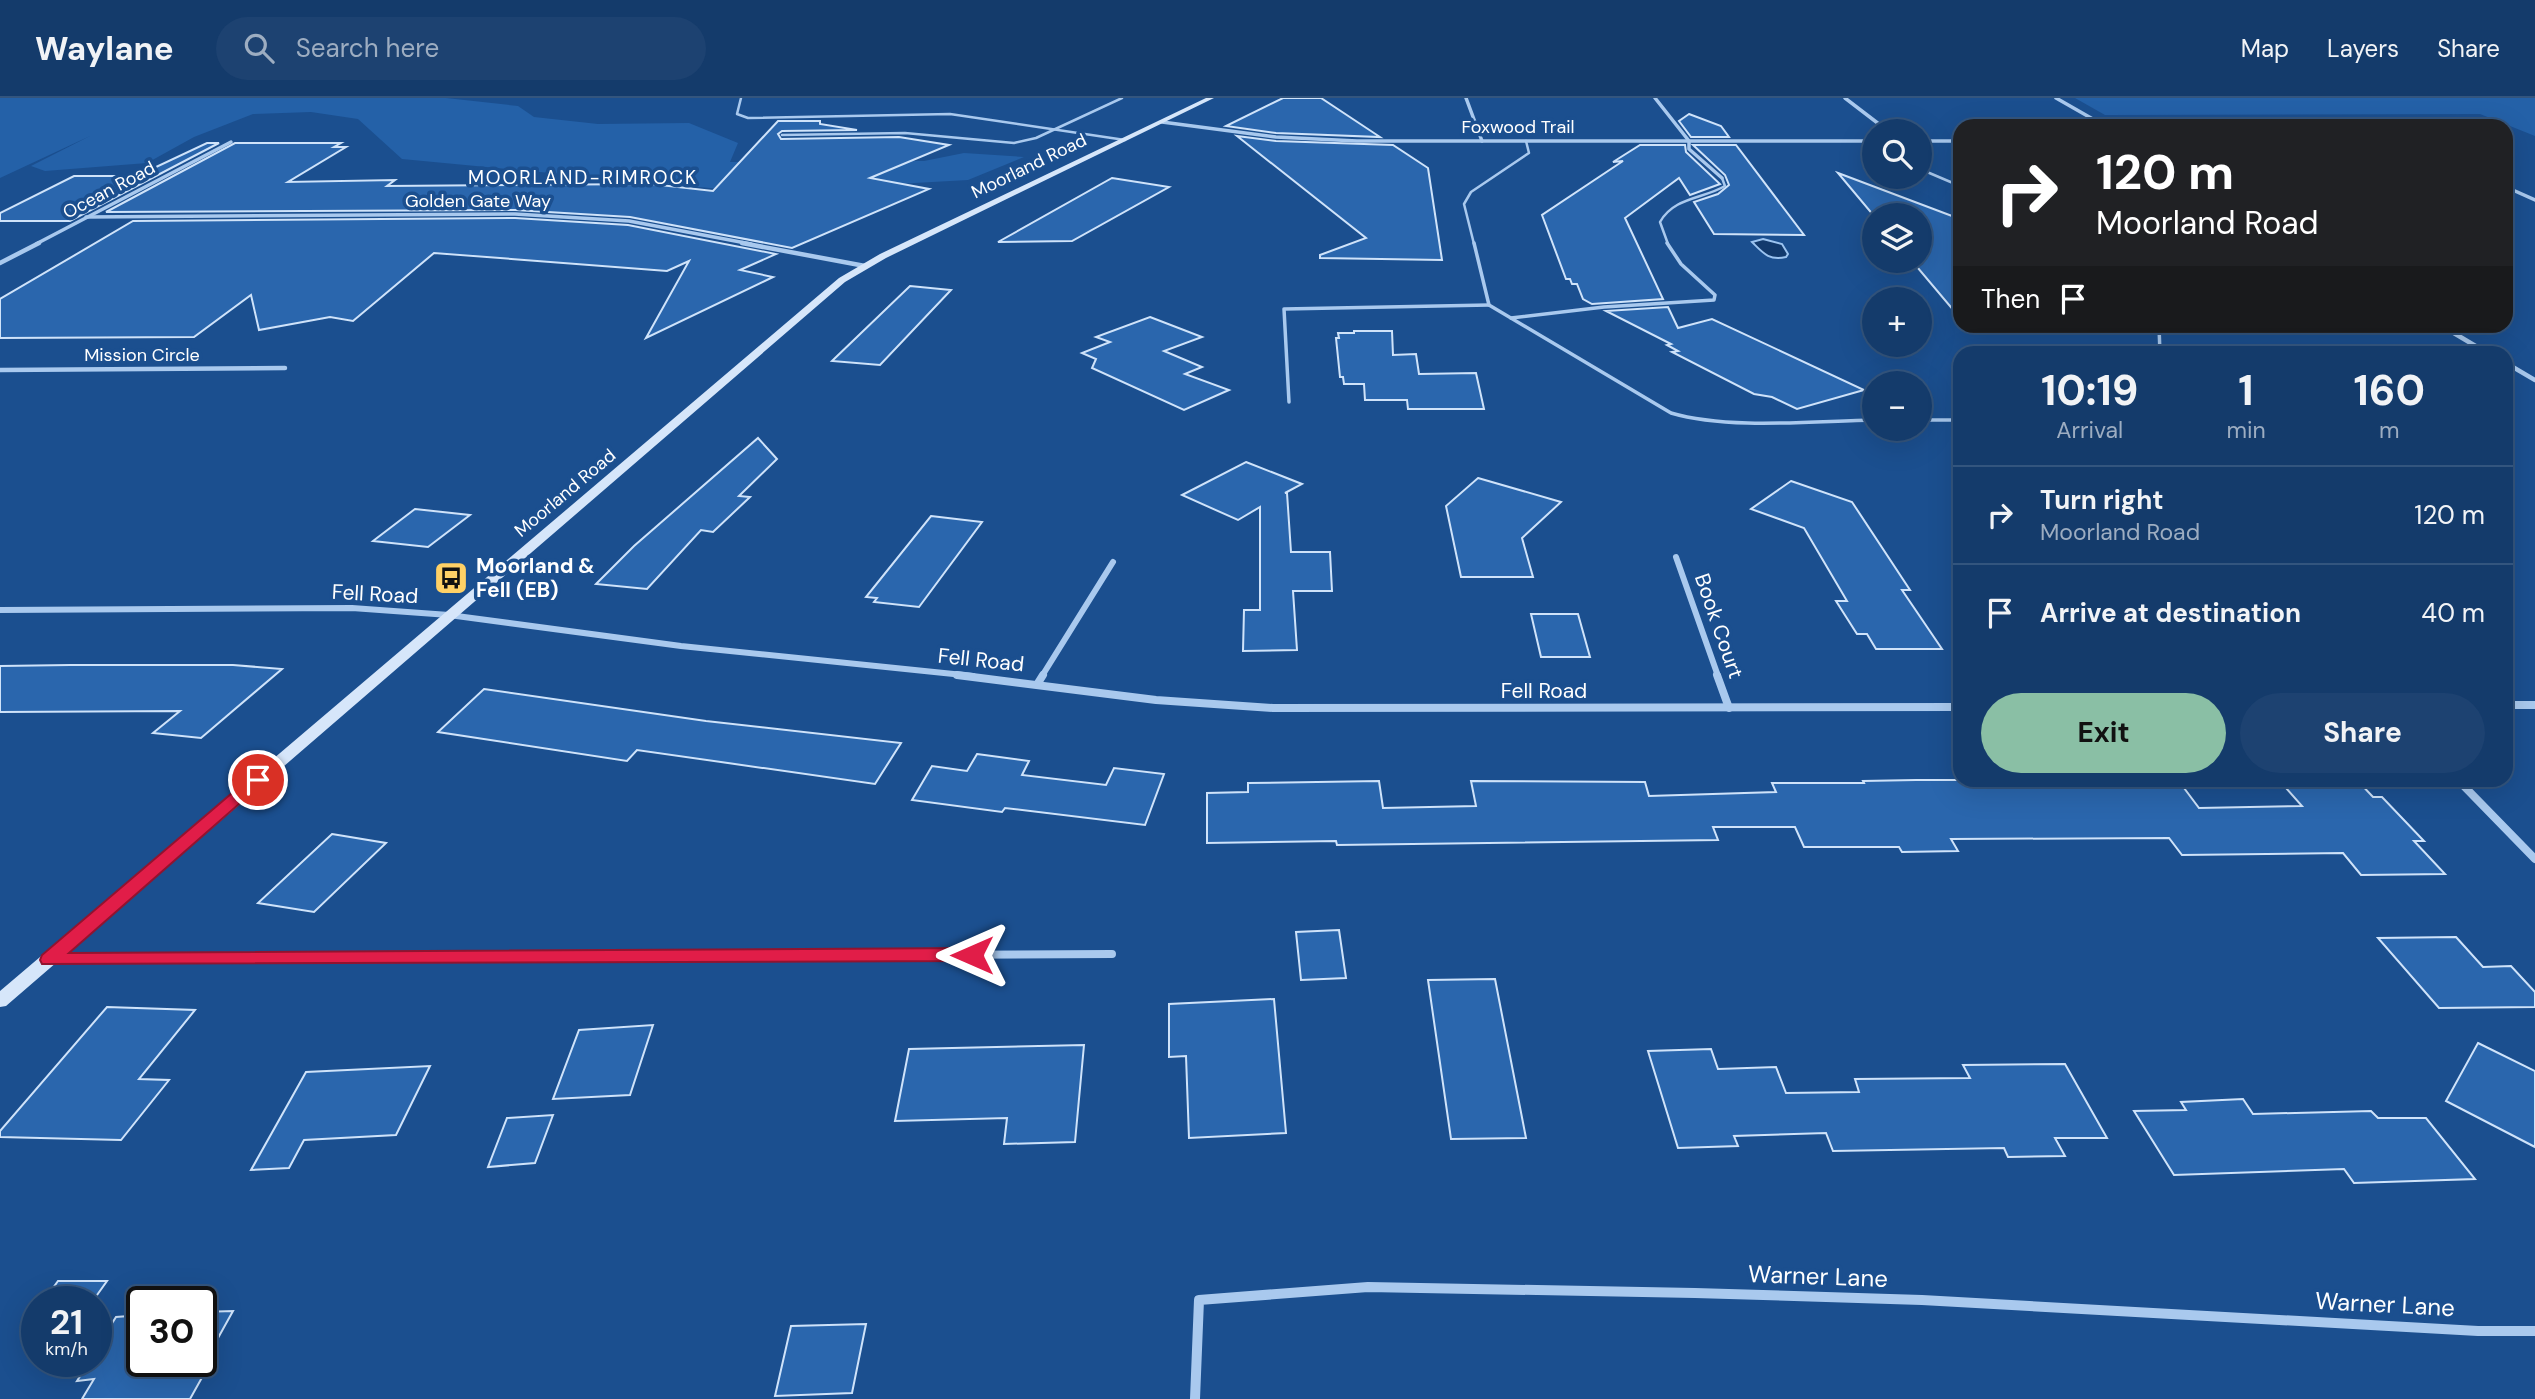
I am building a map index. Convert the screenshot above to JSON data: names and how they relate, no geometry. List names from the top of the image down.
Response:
{
  "streets": {
    "street": [
      "Foxwood Trail",
      "Moorland Road",
      "Ocean Road",
      "Golden Gate Way",
      "Mission Circle",
      "Fell Road",
      "Book Court",
      "Warner Lane"
    ]
  },
  "crossings": [
    ["Foxwood Trail", "Moorland Road"],
    ["Moorland Road", "Golden Gate Way"],
    ["Moorland Road", "Fell Road"],
    ["Ocean Road", "Golden Gate Way"],
    ["Fell Road", "Book Court"]
  ],
  "districts": ["MOORLAND-RIMROCK"],
  "places": {
    "bus stop": ["Moorland & Fell (EB)"]
  },
  "page": {
    "header": "Waylane",
    "search": "Search here",
    "nav": ["Map", "Layers", "Share"],
    "map_buttons": ["+", "−"],
    "turn": ["120 m", "Moorland Road"],
    "then": "Then",
    "eta": [
      "10:19",
      "Arrival",
      "1",
      "min",
      "160",
      "m"
    ],
    "list": [
      {
        "name": "Turn right",
        "note": "Moorland Road",
        "value": "120 m"
      },
      {
        "name": "Arrive at destination",
        "value": "40 m"
      }
    ],
    "buttons": ["Exit", "Share"],
    "speed": "21 km/h",
    "limit": "30"
  }
}
